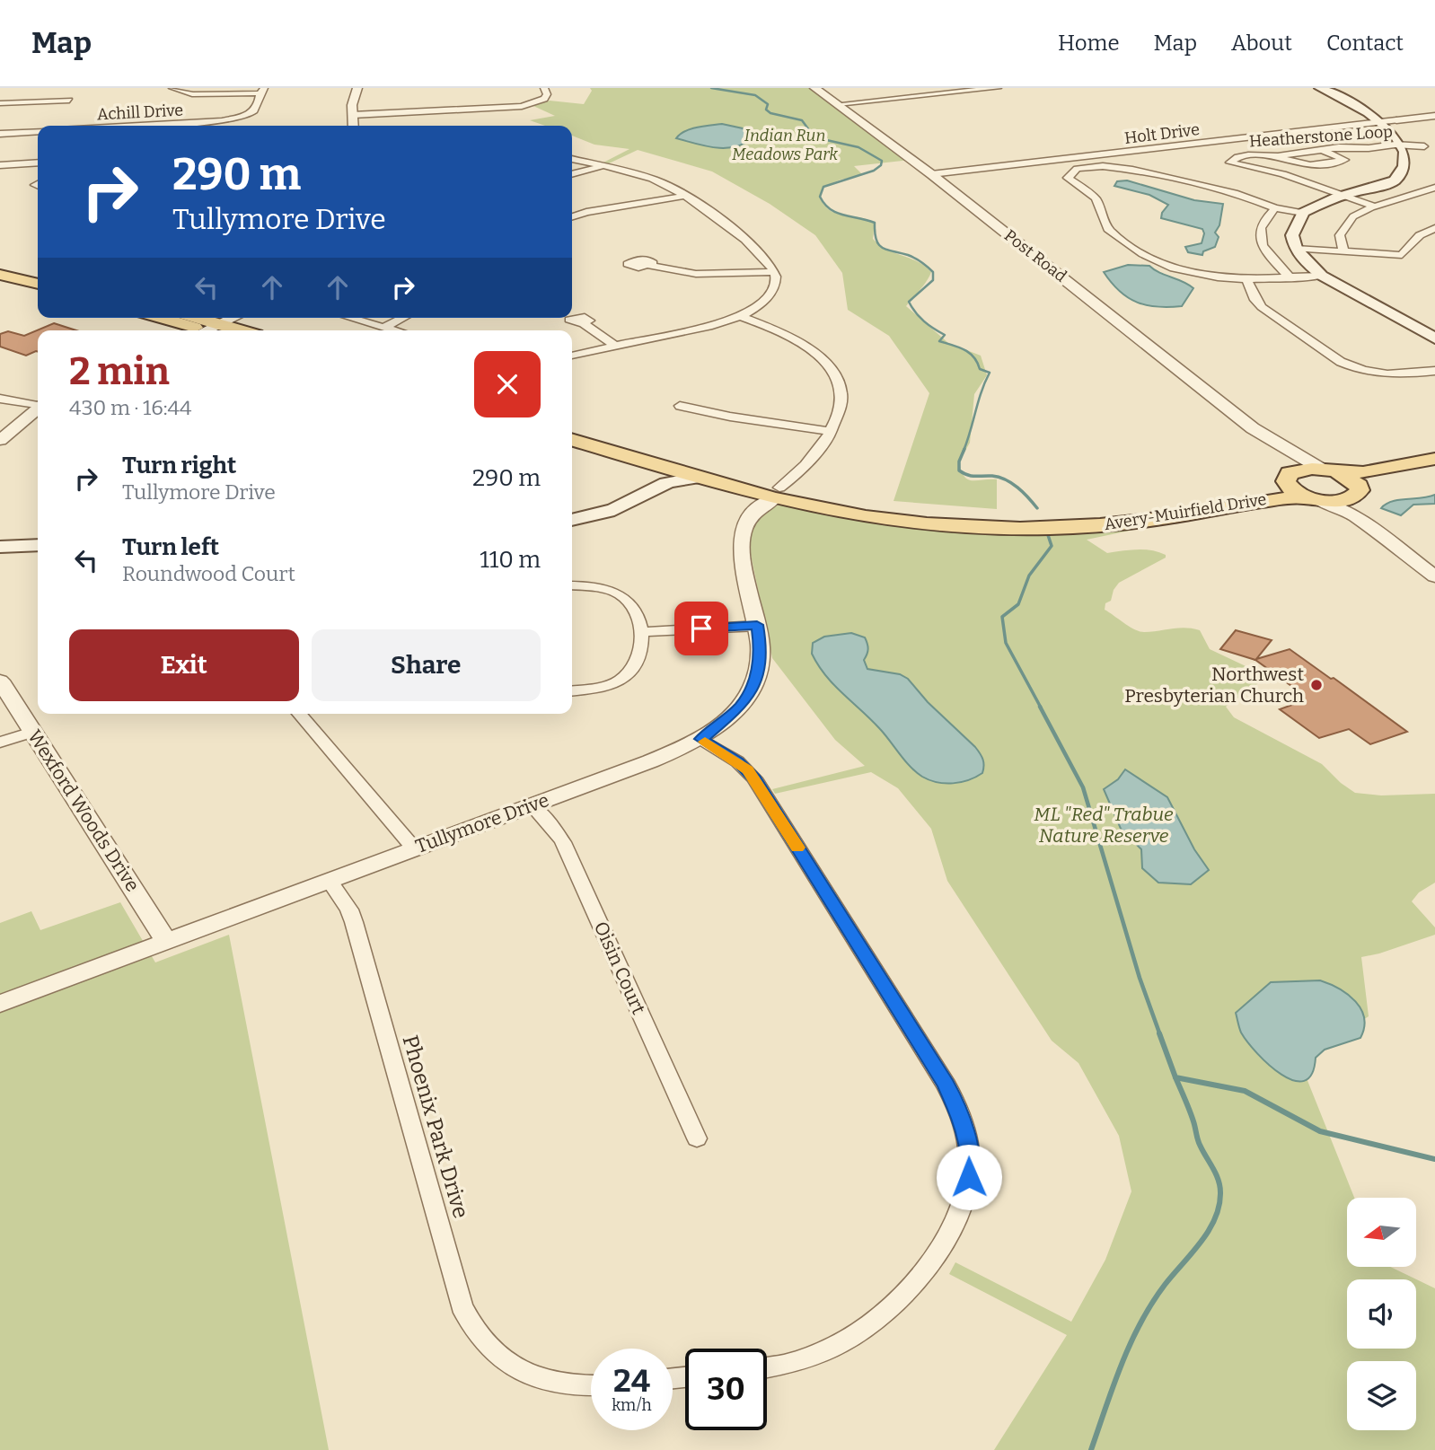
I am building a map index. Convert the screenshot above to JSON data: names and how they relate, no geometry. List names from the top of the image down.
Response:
{
  "streets": {
    "main road": ["Avery-Muirfield Drive"],
    "street": [
      "Achill Drive",
      "Holt Drive",
      "Heatherstone Loop",
      "Post Road",
      "Wexford Woods Drive",
      "Tullymore Drive",
      "Oisin Court",
      "Phoenix Park Drive"
    ]
  },
  "crossings": [
    ["Holt Drive", "Post Road"],
    ["Post Road", "Avery-Muirfield Drive"],
    ["Avery-Muirfield Drive", "Tullymore Drive"],
    ["Wexford Woods Drive", "Tullymore Drive"],
    ["Tullymore Drive", "Oisin Court"],
    ["Tullymore Drive", "Phoenix Park Drive"]
  ],
  "parks": ["Indian Run Meadows Park", "ML \"Red\" Trabue Nature Reserve"],
  "places": ["Northwest Presbyterian Church"],
  "north": "left",
  "page": {
    "header": "Map",
    "nav": [
      "Home",
      "Map",
      "About",
      "Contact"
    ],
    "turn": ["290 m", "Tullymore Drive"],
    "heading": ["2 min", "430 m · 16:44"],
    "list": [
      {
        "name": "Turn right",
        "note": "Tullymore Drive",
        "value": "290 m"
      },
      {
        "name": "Turn left",
        "note": "Roundwood Court",
        "value": "110 m"
      }
    ],
    "buttons": ["Exit", "Share"],
    "speed": "24 km/h",
    "limit": "30"
  }
}
